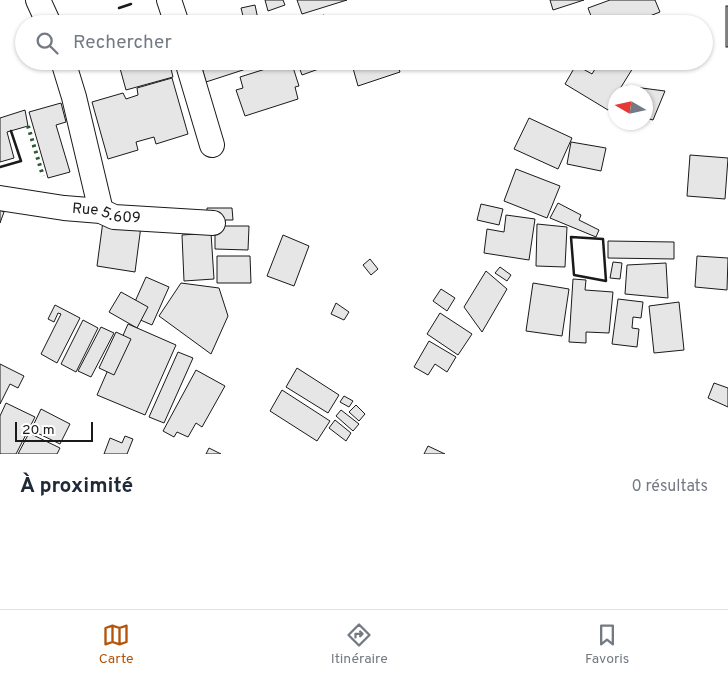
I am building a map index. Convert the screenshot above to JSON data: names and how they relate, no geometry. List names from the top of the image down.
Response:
{
  "streets": {
    "street": ["Rue 5.609"]
  },
  "scale_bar": "20 m",
  "north": "left",
  "page": {
    "search": "Rechercher",
    "scale": "20 m",
    "heading": ["À proximité", "0 résultats"],
    "nav": ["Carte", "Itinéraire", "Favoris"]
  }
}
